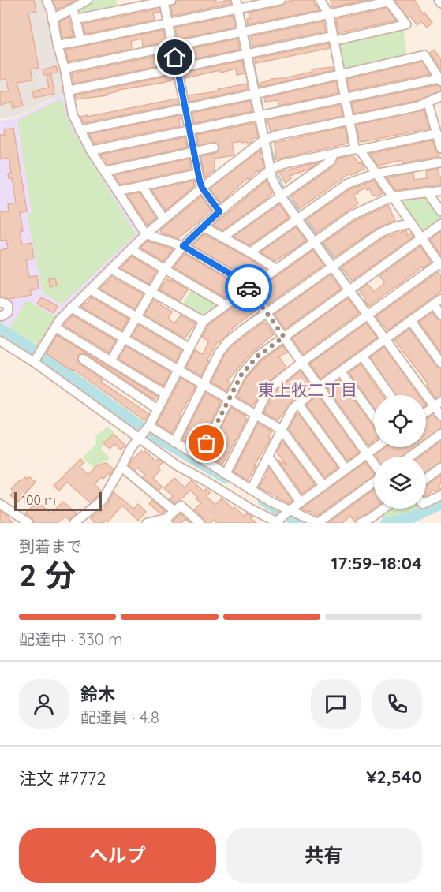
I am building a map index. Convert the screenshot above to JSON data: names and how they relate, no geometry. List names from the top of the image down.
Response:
{
  "districts": ["東上牧二丁目"],
  "scale_bar": "100 m",
  "page": {
    "scale": "100 m",
    "heading": ["2 分", "到着まで", "17:59–18:04"],
    "panel": [
      "鈴木",
      "配達員 · 4.8",
      "注文 #7772",
      "¥2,540"
    ],
    "bar": "配達中 · 330 m",
    "buttons": ["ヘルプ", "共有"]
  }
}
